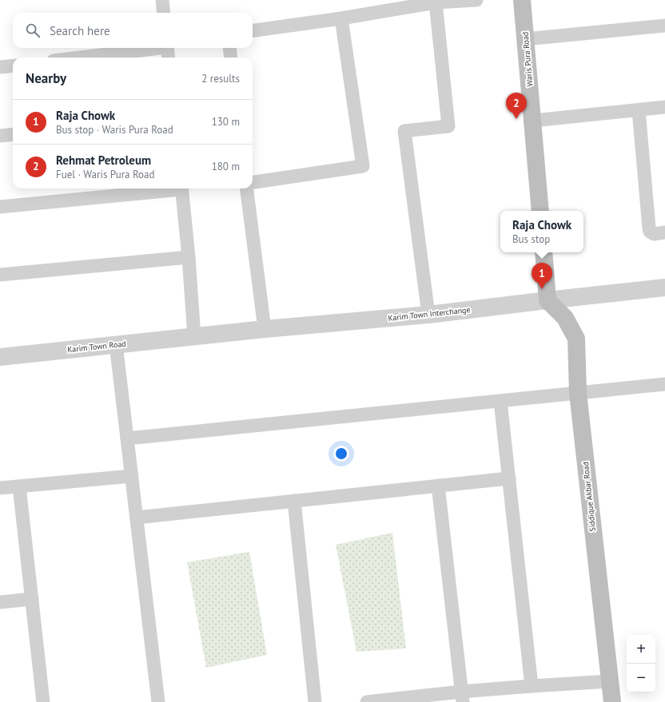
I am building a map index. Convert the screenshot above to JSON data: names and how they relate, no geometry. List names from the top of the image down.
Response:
{
  "streets": {
    "main road": ["Waris Pura Road", "Siddique Akbar Road"],
    "street": ["Karim Town Interchange", "Karim Town Road"]
  },
  "crossings": [
    ["Karim Town Interchange", "Karim Town Road"],
    ["Karim Town Interchange", "Siddique Akbar Road"]
  ],
  "page": {
    "search": "Search here",
    "heading": ["Nearby", "2 results"],
    "pins": ["2", "1"],
    "list": [
      {
        "mark": "1",
        "name": "Raja Chowk",
        "note": "Bus stop · Waris Pura Road",
        "value": "130 m"
      },
      {
        "mark": "2",
        "name": "Rehmat Petroleum",
        "note": "Fuel · Waris Pura Road",
        "value": "180 m"
      }
    ],
    "popup": ["Raja Chowk", "Bus stop"],
    "map_buttons": ["+", "−"]
  }
}
